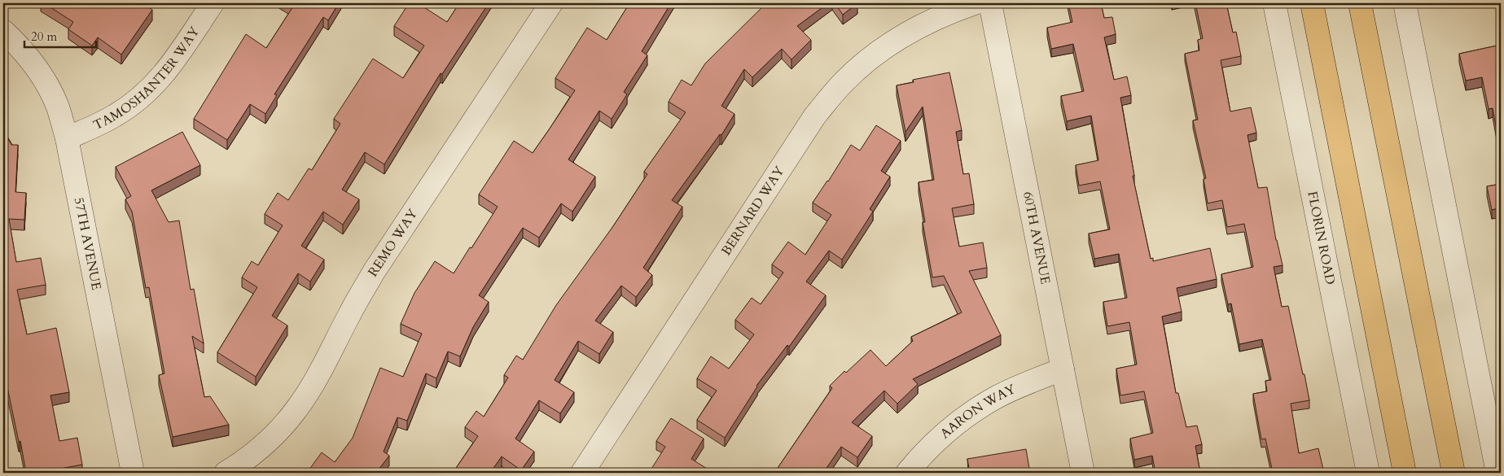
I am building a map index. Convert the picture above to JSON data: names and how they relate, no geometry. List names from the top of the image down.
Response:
{
  "streets": {
    "street": [
      "TAMOSHANTER WAY",
      "BERNARD WAY",
      "60TH AVENUE",
      "FLORIN ROAD",
      "57TH AVENUE",
      "REMO WAY",
      "AARON WAY"
    ]
  },
  "crossings": [
    ["TAMOSHANTER WAY", "57TH AVENUE"],
    ["60TH AVENUE", "AARON WAY"]
  ],
  "scale_bar": "20 m"
}
